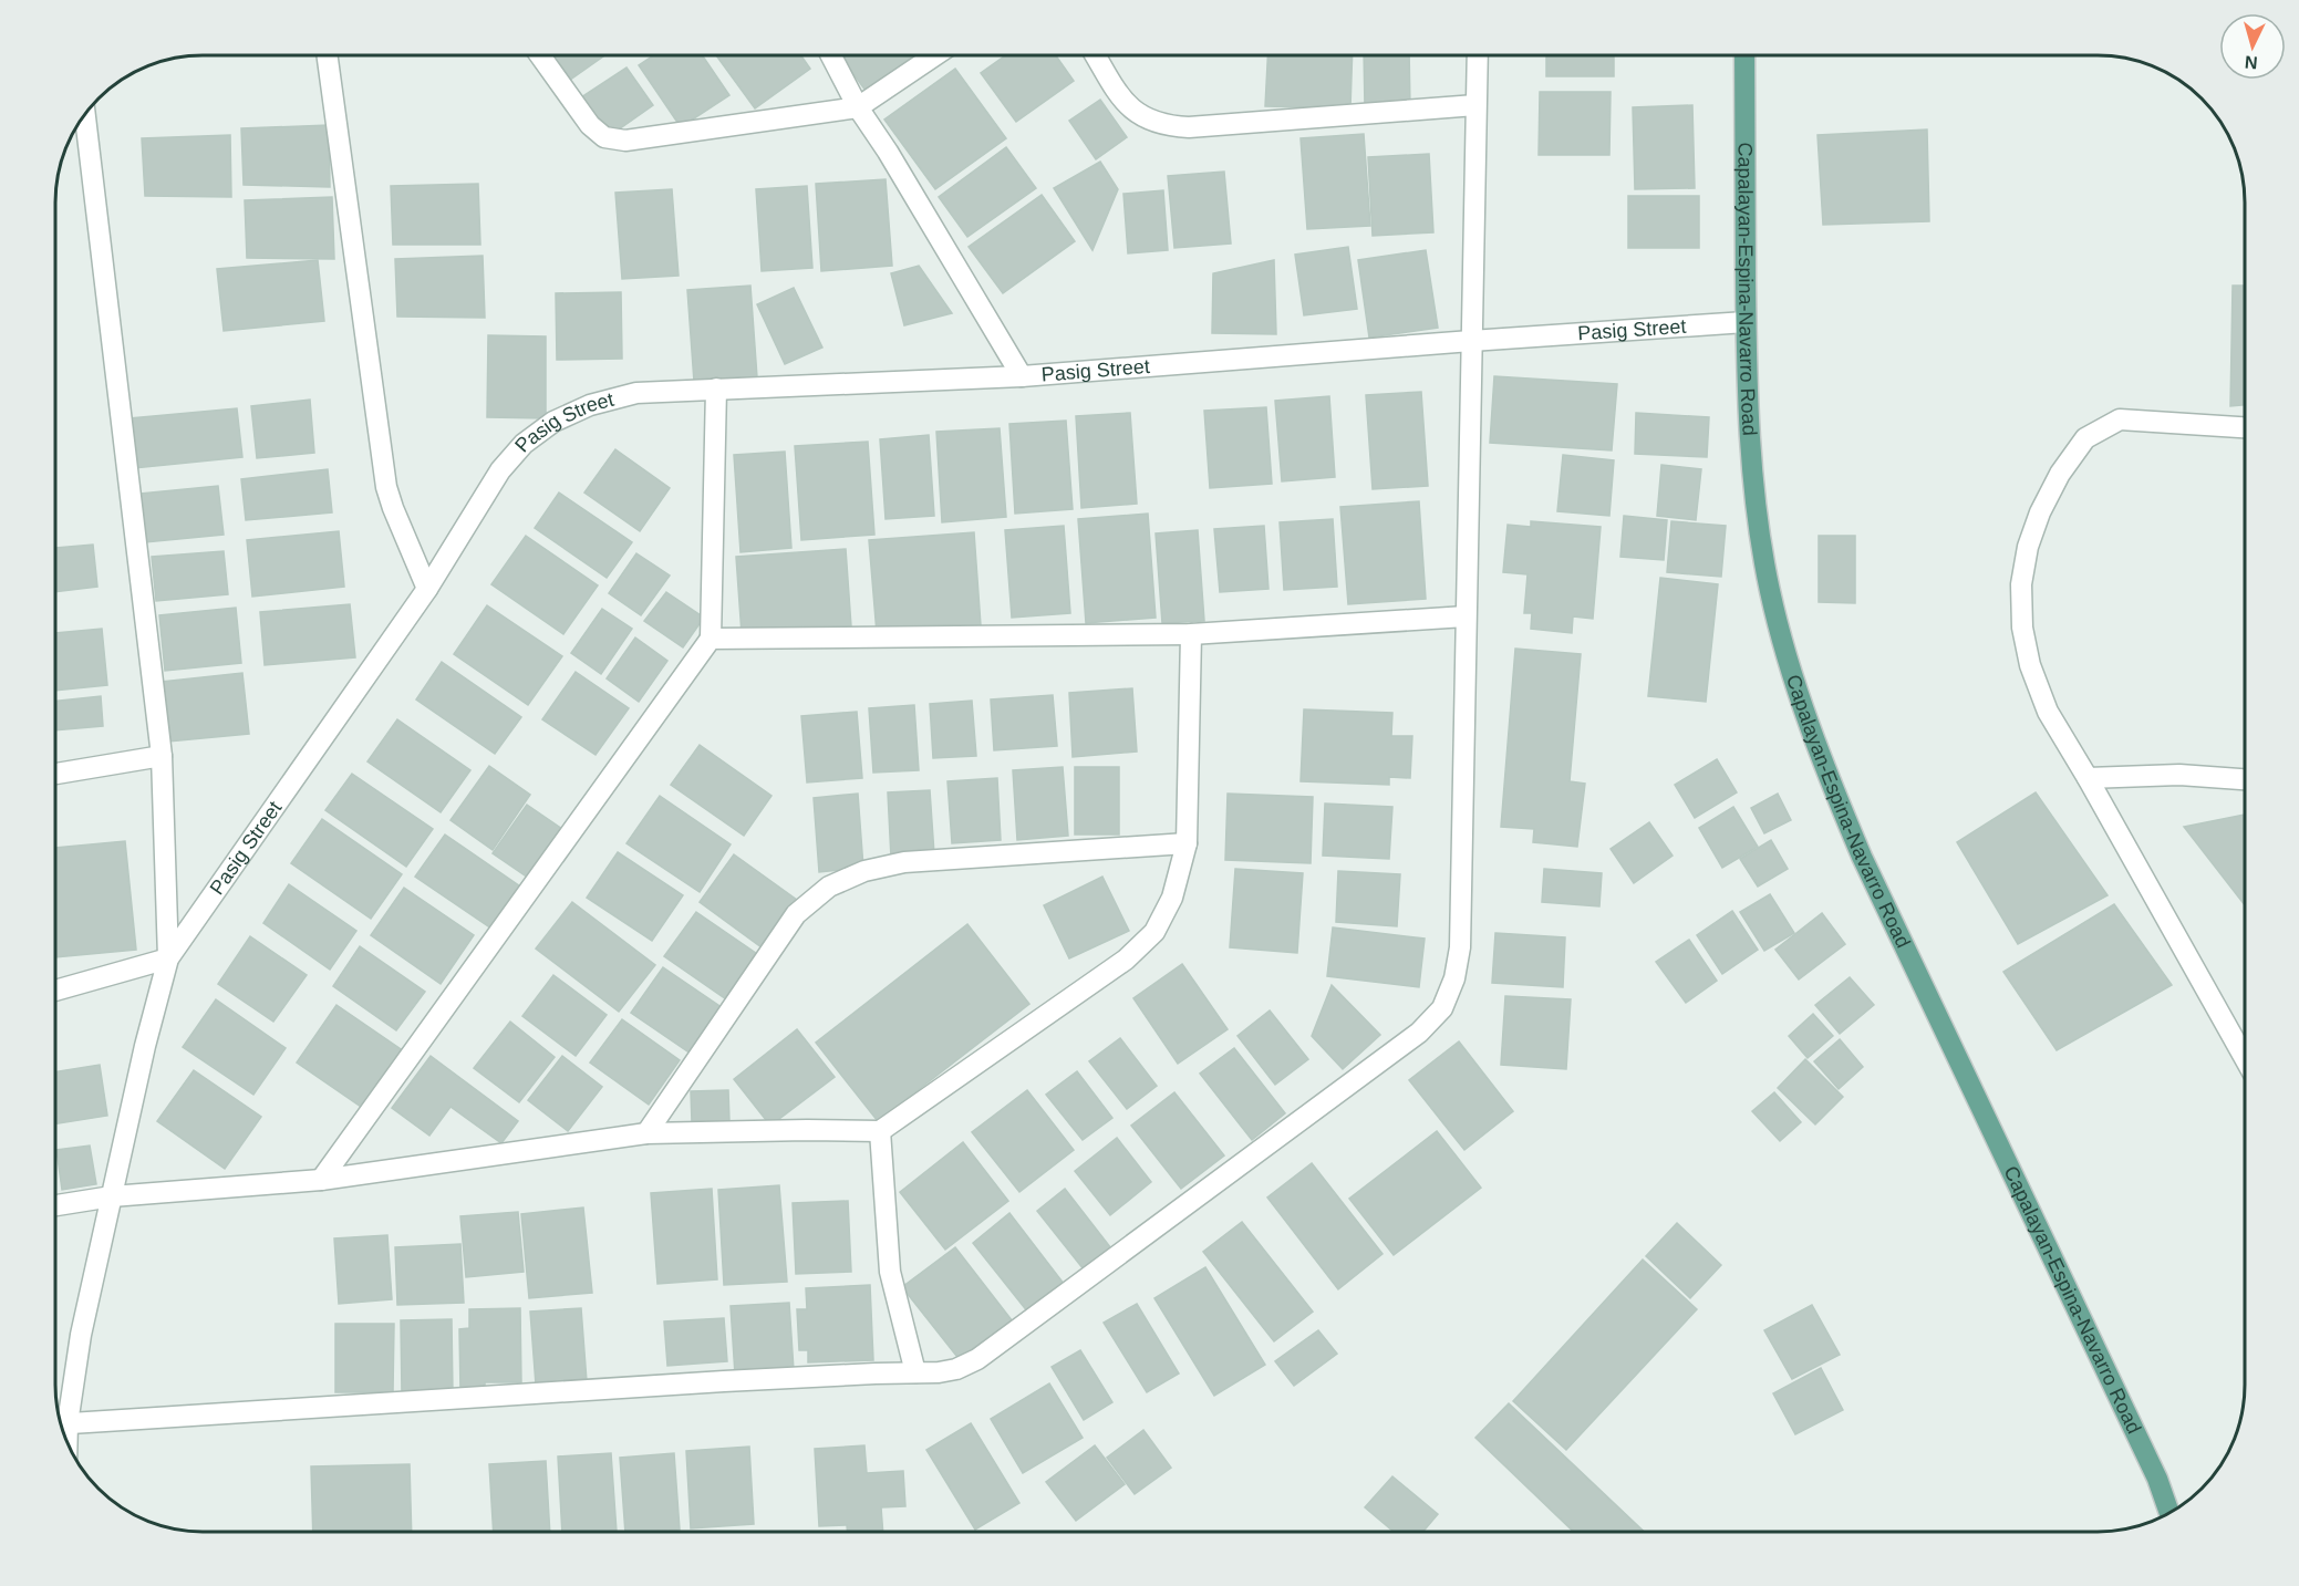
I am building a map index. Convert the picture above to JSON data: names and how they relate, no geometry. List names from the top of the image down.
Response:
{
  "streets": {
    "main road": ["Capalayan-Espina-Navarro Road"],
    "street": ["Pasig Street"]
  },
  "crossings": [
    ["Capalayan-Espina-Navarro Road", "Pasig Street"]
  ],
  "north": "bottom"
}
